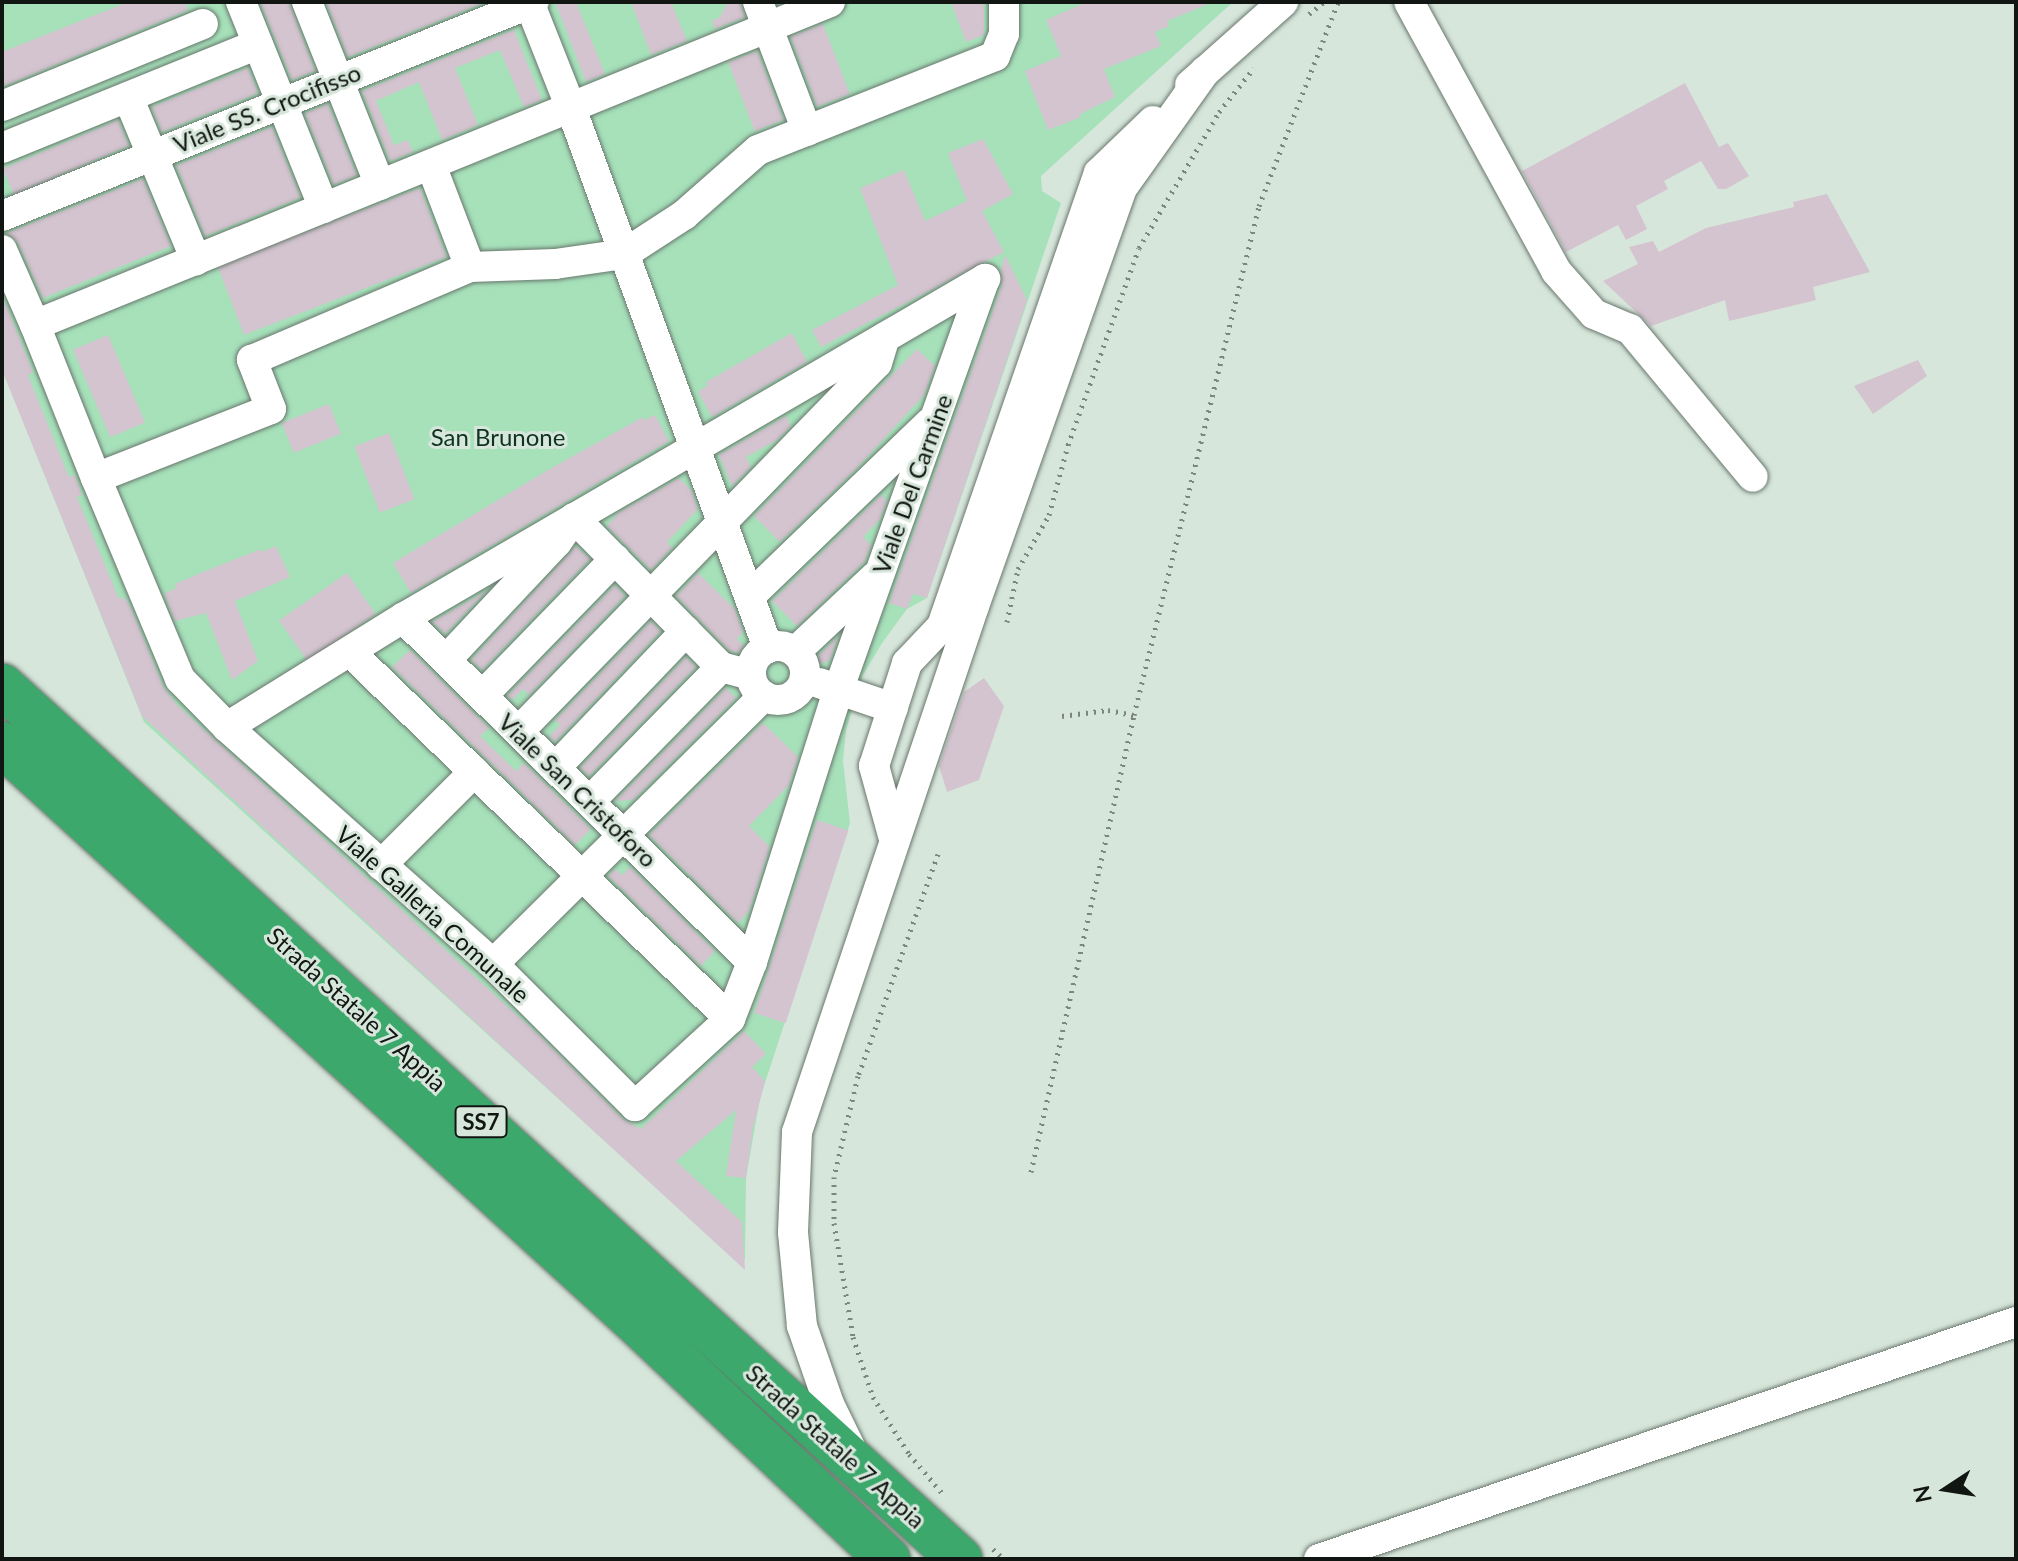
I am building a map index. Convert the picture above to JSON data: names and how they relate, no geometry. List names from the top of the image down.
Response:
{
  "streets": {
    "highway": ["Strada Statale 7 Appia", "SS7"],
    "street": [
      "Viale SS. Crocifisso",
      "Viale Del Carmine",
      "Viale San Cristoforo",
      "Viale Galleria Comunale"
    ]
  },
  "crossings": [
    ["Viale Del Carmine", "Viale San Cristoforo"],
    ["Viale Del Carmine", "Viale Galleria Comunale"]
  ],
  "parks": ["San Brunone"],
  "north": "left"
}
